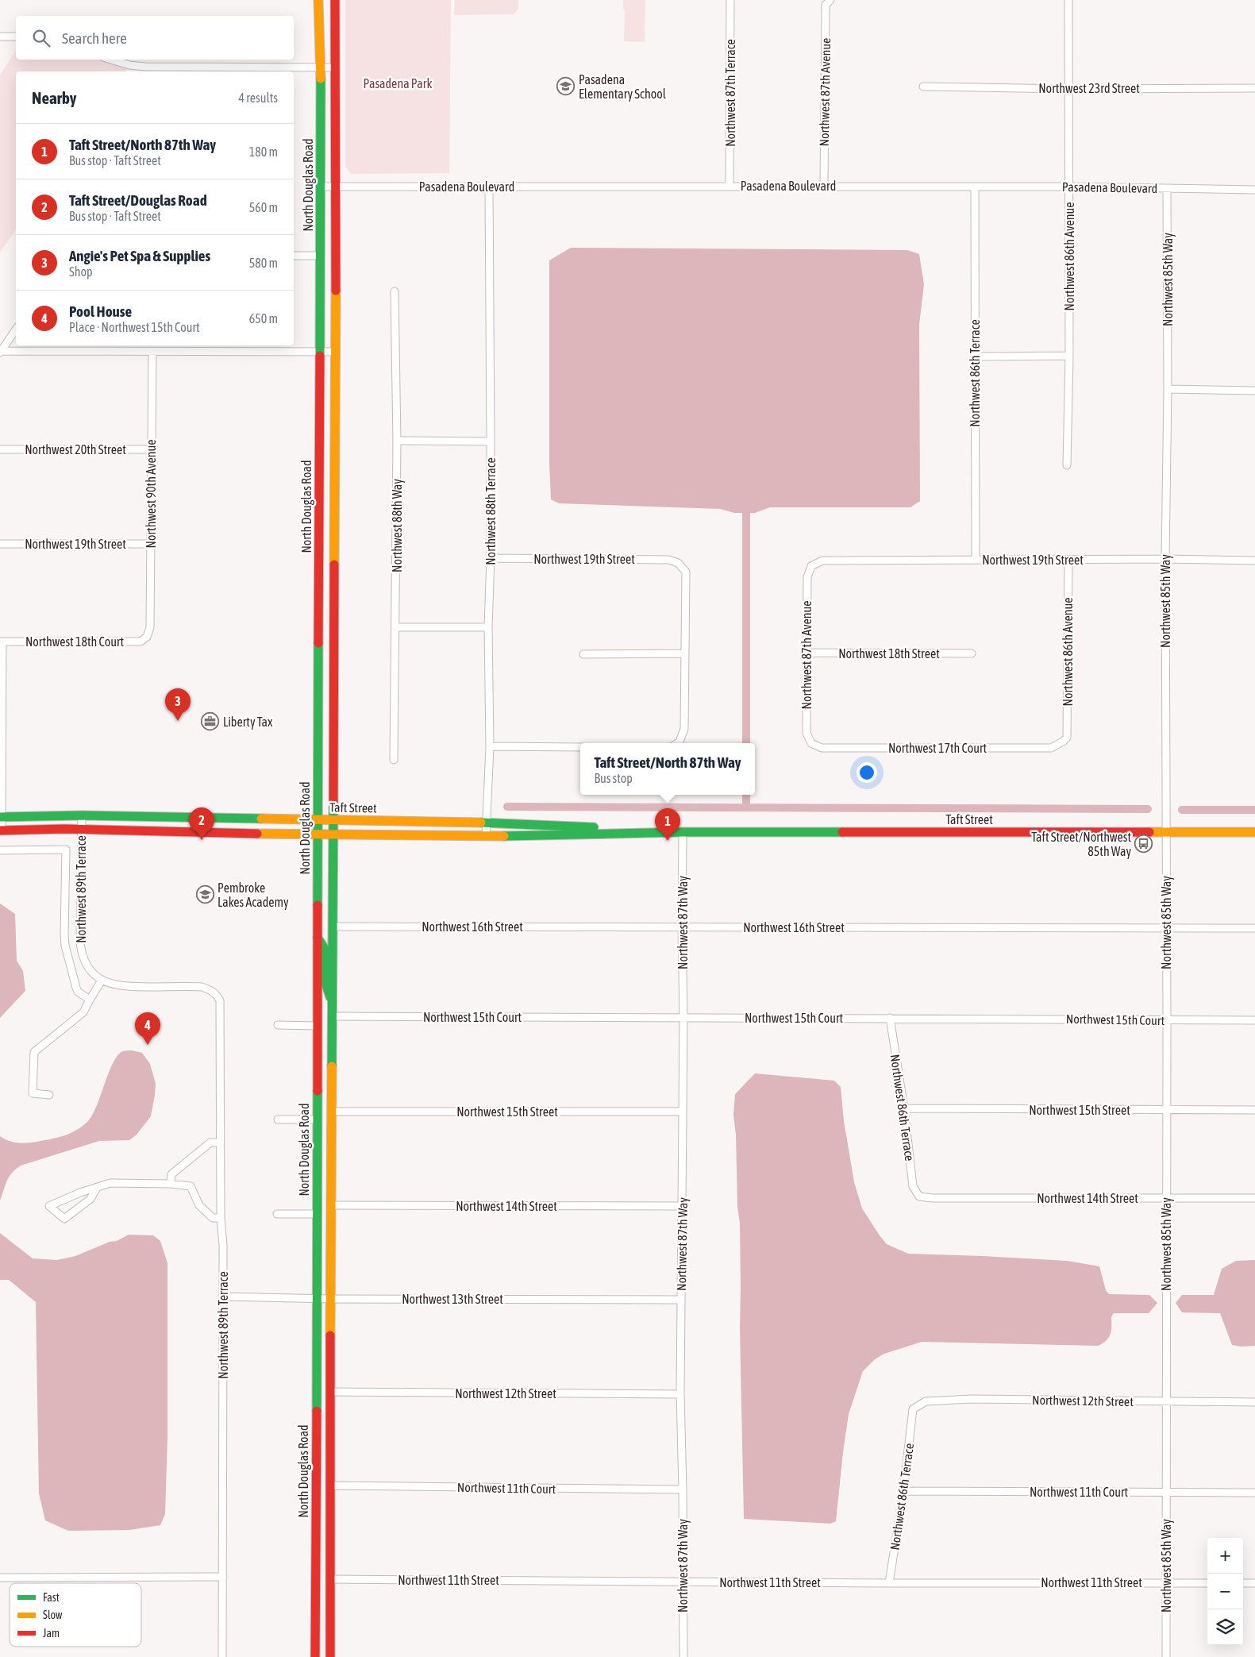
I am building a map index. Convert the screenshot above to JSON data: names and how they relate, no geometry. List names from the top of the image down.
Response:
{
  "streets": {
    "main road": ["North Douglas Road", "Taft Street"],
    "street": [
      "Northwest 23rd Street",
      "Northwest 87th Avenue",
      "Northwest 87th Terrace",
      "Pasadena Boulevard",
      "Northwest 86th Avenue",
      "Northwest 85th Way",
      "Northwest 86th Terrace",
      "Northwest 20th Street",
      "Northwest 90th Avenue",
      "Northwest 88th Terrace",
      "Northwest 88th Way",
      "Northwest 19th Street",
      "Northwest 18th Court",
      "Northwest 18th Street",
      "Northwest 17th Court",
      "Northwest 89th Terrace",
      "Northwest 87th Way",
      "Northwest 16th Street",
      "Northwest 15th Court",
      "Northwest 15th Street",
      "Northwest 14th Street",
      "Northwest 13th Street",
      "Northwest 12th Street",
      "Northwest 11th Court",
      "Northwest 11th Street"
    ]
  },
  "crossings": [
    ["Northwest 23rd Street", "Northwest 86th Avenue"],
    ["Northwest 87th Avenue", "Pasadena Boulevard"],
    ["Northwest 87th Avenue", "Northwest 19th Street"],
    ["Northwest 87th Avenue", "Northwest 18th Street"],
    ["Northwest 87th Avenue", "Northwest 17th Court"],
    ["Northwest 87th Terrace", "Pasadena Boulevard"],
    ["North Douglas Road", "Pasadena Boulevard"],
    ["North Douglas Road", "Taft Street"],
    ["North Douglas Road", "Northwest 13th Street"],
    ["Pasadena Boulevard", "Northwest 86th Avenue"],
    ["Pasadena Boulevard", "Northwest 85th Way"],
    ["Pasadena Boulevard", "Northwest 86th Terrace"],
    ["Pasadena Boulevard", "Northwest 88th Terrace"],
    ["Northwest 86th Avenue", "Northwest 19th Street"],
    ["Northwest 86th Avenue", "Northwest 17th Court"],
    ["Northwest 85th Way", "Northwest 19th Street"],
    ["Northwest 85th Way", "Taft Street"],
    ["Northwest 85th Way", "Northwest 16th Street"],
    ["Northwest 85th Way", "Northwest 15th Court"],
    ["Northwest 85th Way", "Northwest 15th Street"],
    ["Northwest 85th Way", "Northwest 14th Street"],
    ["Northwest 85th Way", "Northwest 12th Street"],
    ["Northwest 85th Way", "Northwest 11th Court"],
    ["Northwest 85th Way", "Northwest 11th Street"],
    ["Northwest 86th Terrace", "Northwest 19th Street"],
    ["Northwest 86th Terrace", "Northwest 15th Court"],
    ["Northwest 86th Terrace", "Northwest 15th Street"],
    ["Northwest 86th Terrace", "Northwest 14th Street"],
    ["Northwest 86th Terrace", "Northwest 12th Street"],
    ["Northwest 86th Terrace", "Northwest 11th Court"],
    ["Northwest 86th Terrace", "Northwest 11th Street"],
    ["Northwest 20th Street", "Northwest 90th Avenue"],
    ["Northwest 90th Avenue", "Northwest 19th Street"],
    ["Northwest 90th Avenue", "Northwest 18th Court"],
    ["Northwest 88th Terrace", "Northwest 19th Street"],
    ["Northwest 88th Terrace", "Taft Street"],
    ["Taft Street", "Northwest 89th Terrace"],
    ["Taft Street", "Northwest 87th Way"],
    ["Northwest 89th Terrace", "Northwest 13th Street"],
    ["Northwest 87th Way", "Northwest 16th Street"],
    ["Northwest 87th Way", "Northwest 15th Court"],
    ["Northwest 87th Way", "Northwest 15th Street"],
    ["Northwest 87th Way", "Northwest 14th Street"],
    ["Northwest 87th Way", "Northwest 13th Street"],
    ["Northwest 87th Way", "Northwest 12th Street"],
    ["Northwest 87th Way", "Northwest 11th Court"],
    ["Northwest 87th Way", "Northwest 11th Street"]
  ],
  "parks": ["Pasadena Park"],
  "places": {
    "school or university": ["Pasadena Elementary School", "Pembroke Lakes Academy"],
    "office": ["Liberty Tax"],
    "bus stop": ["Taft Street/Northwest 85th Way"]
  },
  "legend": ["Fast", "Slow", "Jam"],
  "page": {
    "search": "Search here",
    "heading": ["Nearby", "4 results"],
    "list": [
      {
        "mark": "1",
        "name": "Taft Street/North 87th Way",
        "note": "Bus stop · Taft Street",
        "value": "180 m"
      },
      {
        "mark": "2",
        "name": "Taft Street/Douglas Road",
        "note": "Bus stop · Taft Street",
        "value": "560 m"
      },
      {
        "mark": "3",
        "name": "Angie's Pet Spa & Supplies",
        "note": "Shop",
        "value": "580 m"
      },
      {
        "mark": "4",
        "name": "Pool House",
        "note": "Place · Northwest 15th Court",
        "value": "650 m"
      }
    ],
    "pins": [
      "3",
      "2",
      "1",
      "4"
    ],
    "popup": ["Taft Street/North 87th Way", "Bus stop"],
    "map_buttons": ["+", "−"]
  }
}
